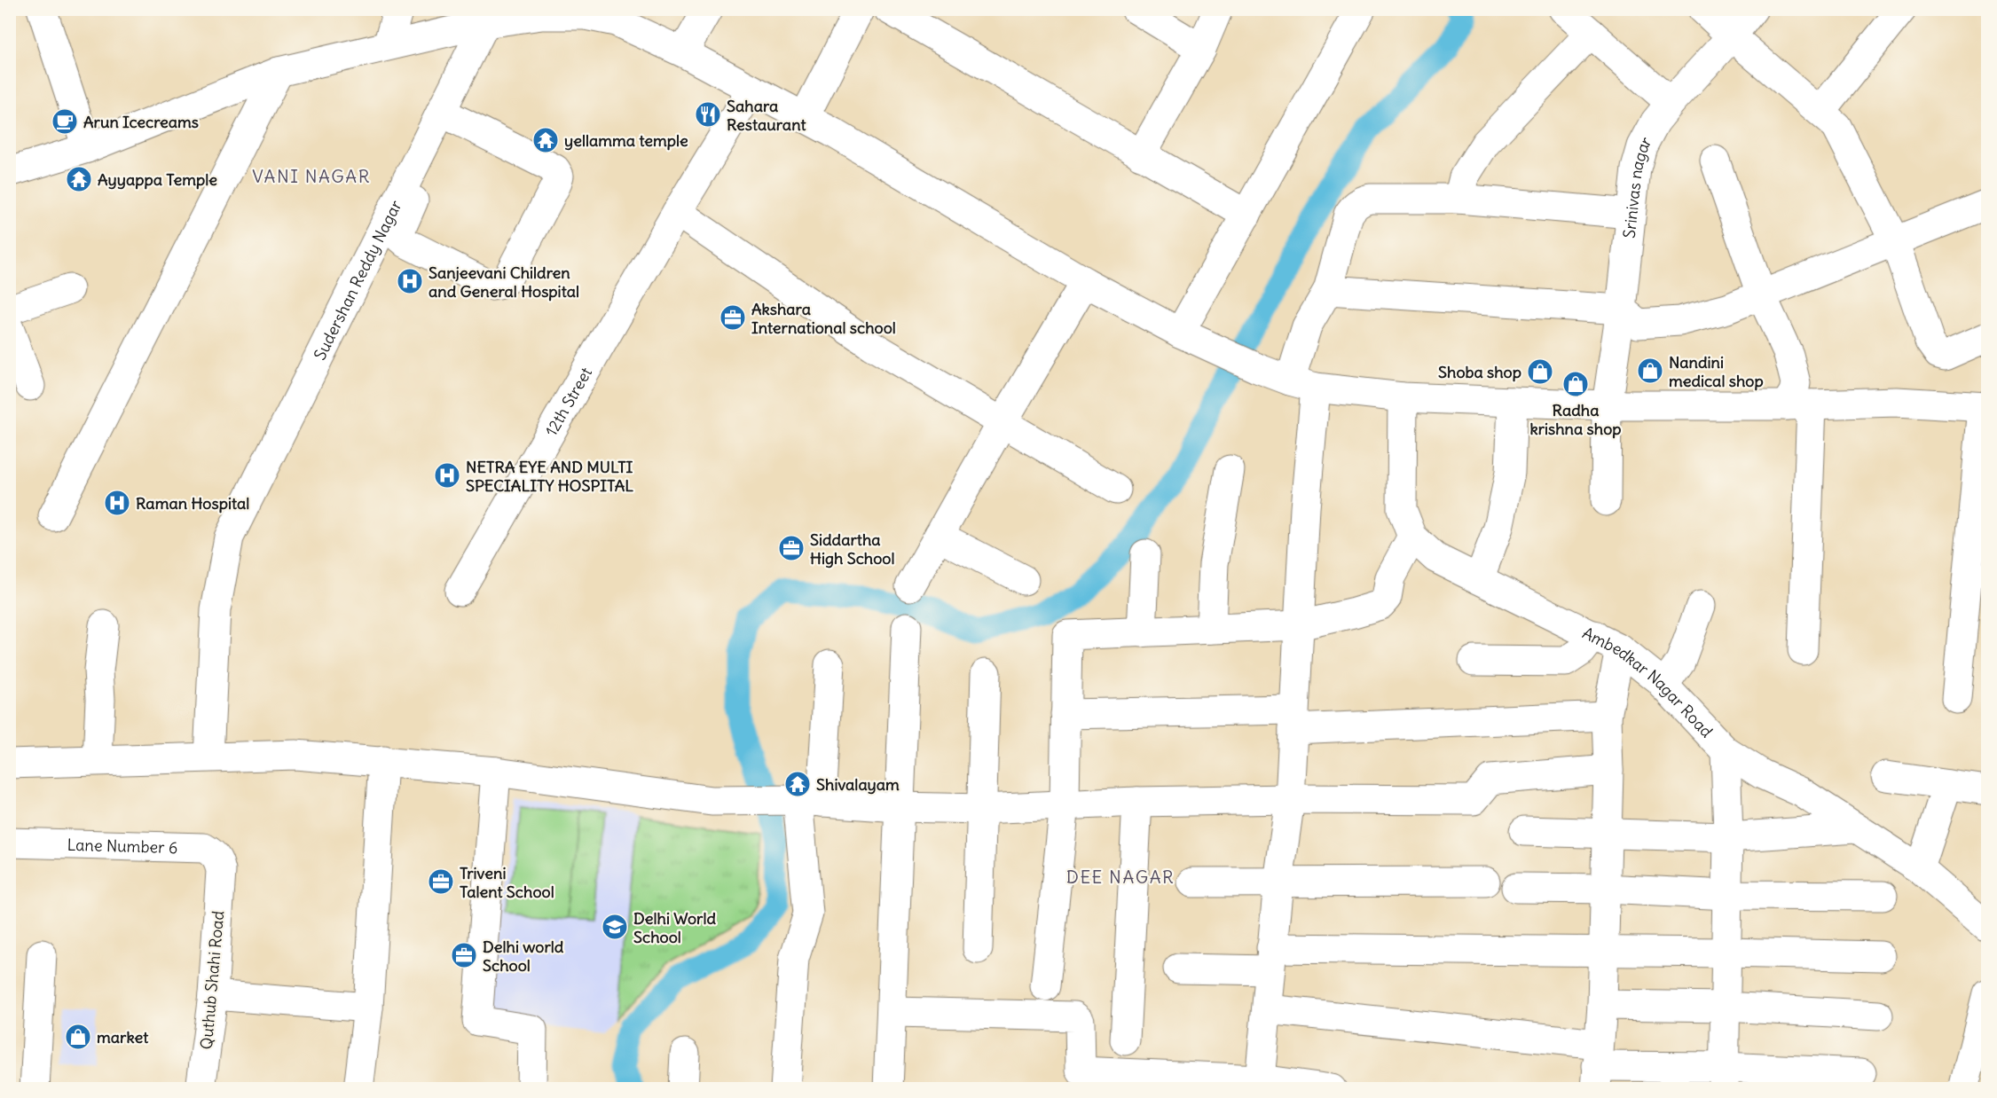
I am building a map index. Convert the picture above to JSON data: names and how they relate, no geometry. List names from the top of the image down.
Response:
{
  "streets": {
    "street": [
      "Srinivas nagar",
      "Sudershan Reddy Nagar",
      "12th Street",
      "Ambedkar Nagar Road",
      "Lane Number 6",
      "Quthub Shahi Road"
    ]
  },
  "crossings": [
    ["Lane Number 6", "Quthub Shahi Road"]
  ],
  "districts": ["VANI NAGAR", "DEE NAGAR"],
  "places": {
    "restaurant": ["Sahara Restaurant"],
    "cafe": ["Arun Icecreams"],
    "temple": ["yellamma temple", "Ayyappa Temple", "Shivalayam"],
    "hospital": ["Sanjeevani Children and General Hospital", "NETRA EYE AND MULTI SPECIALITY HOSPITAL", "Raman Hospital"],
    "office": [
      "Akshara International school",
      "Siddartha High School",
      "Triveni Talent School",
      "Delhi world School"
    ],
    "shop": [
      "Nandini medical shop",
      "Shoba shop",
      "Radha krishna shop",
      "market"
    ],
    "school or university": ["Delhi World School"]
  }
}
